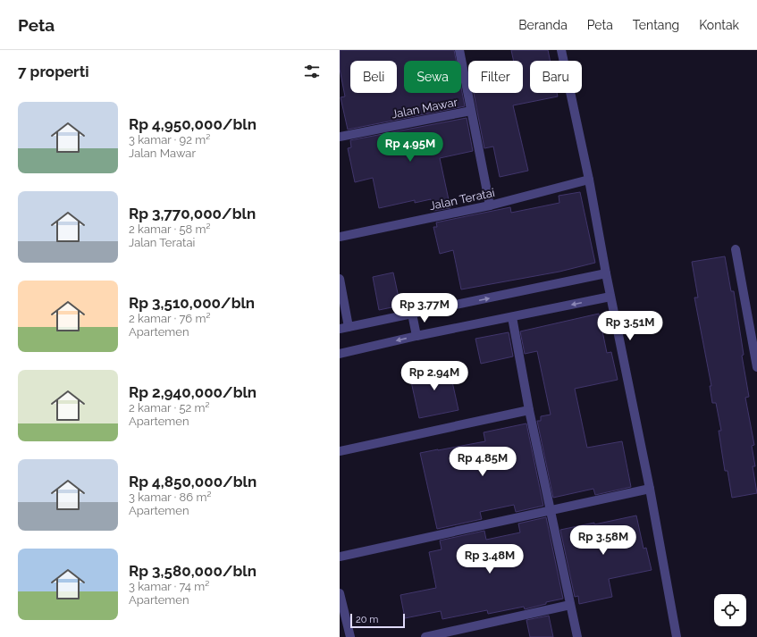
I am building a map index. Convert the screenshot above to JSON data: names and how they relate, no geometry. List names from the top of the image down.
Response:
{
  "streets": {
    "street": ["Jalan Mawar", "Jalan Teratai"]
  },
  "scale_bar": "20 m",
  "page": {
    "header": "Peta",
    "nav": [
      "Beranda",
      "Peta",
      "Tentang",
      "Kontak"
    ],
    "heading": "7 properti",
    "chip": [
      "Beli",
      "Sewa",
      "Filter",
      "Baru"
    ],
    "list": [
      {
        "name": "Rp 4,950,000/bln",
        "note": "3 kamar · 92 m² · Jalan Mawar"
      },
      {
        "name": "Rp 3,770,000/bln",
        "note": "2 kamar · 58 m² · Jalan Teratai"
      },
      {
        "name": "Rp 3,510,000/bln",
        "note": "2 kamar · 76 m² · Apartemen"
      },
      {
        "name": "Rp 2,940,000/bln",
        "note": "2 kamar · 52 m² · Apartemen"
      },
      {
        "name": "Rp 4,850,000/bln",
        "note": "3 kamar · 86 m² · Apartemen"
      },
      {
        "name": "Rp 3,580,000/bln",
        "note": "3 kamar · 74 m² · Apartemen"
      }
    ],
    "price": [
      "Rp 4.95M",
      "Rp 3.77M",
      "Rp 3.51M",
      "Rp 2.94M",
      "Rp 4.85M",
      "Rp 3.58M",
      "Rp 3.48M"
    ],
    "scale": "20 m"
  }
}
